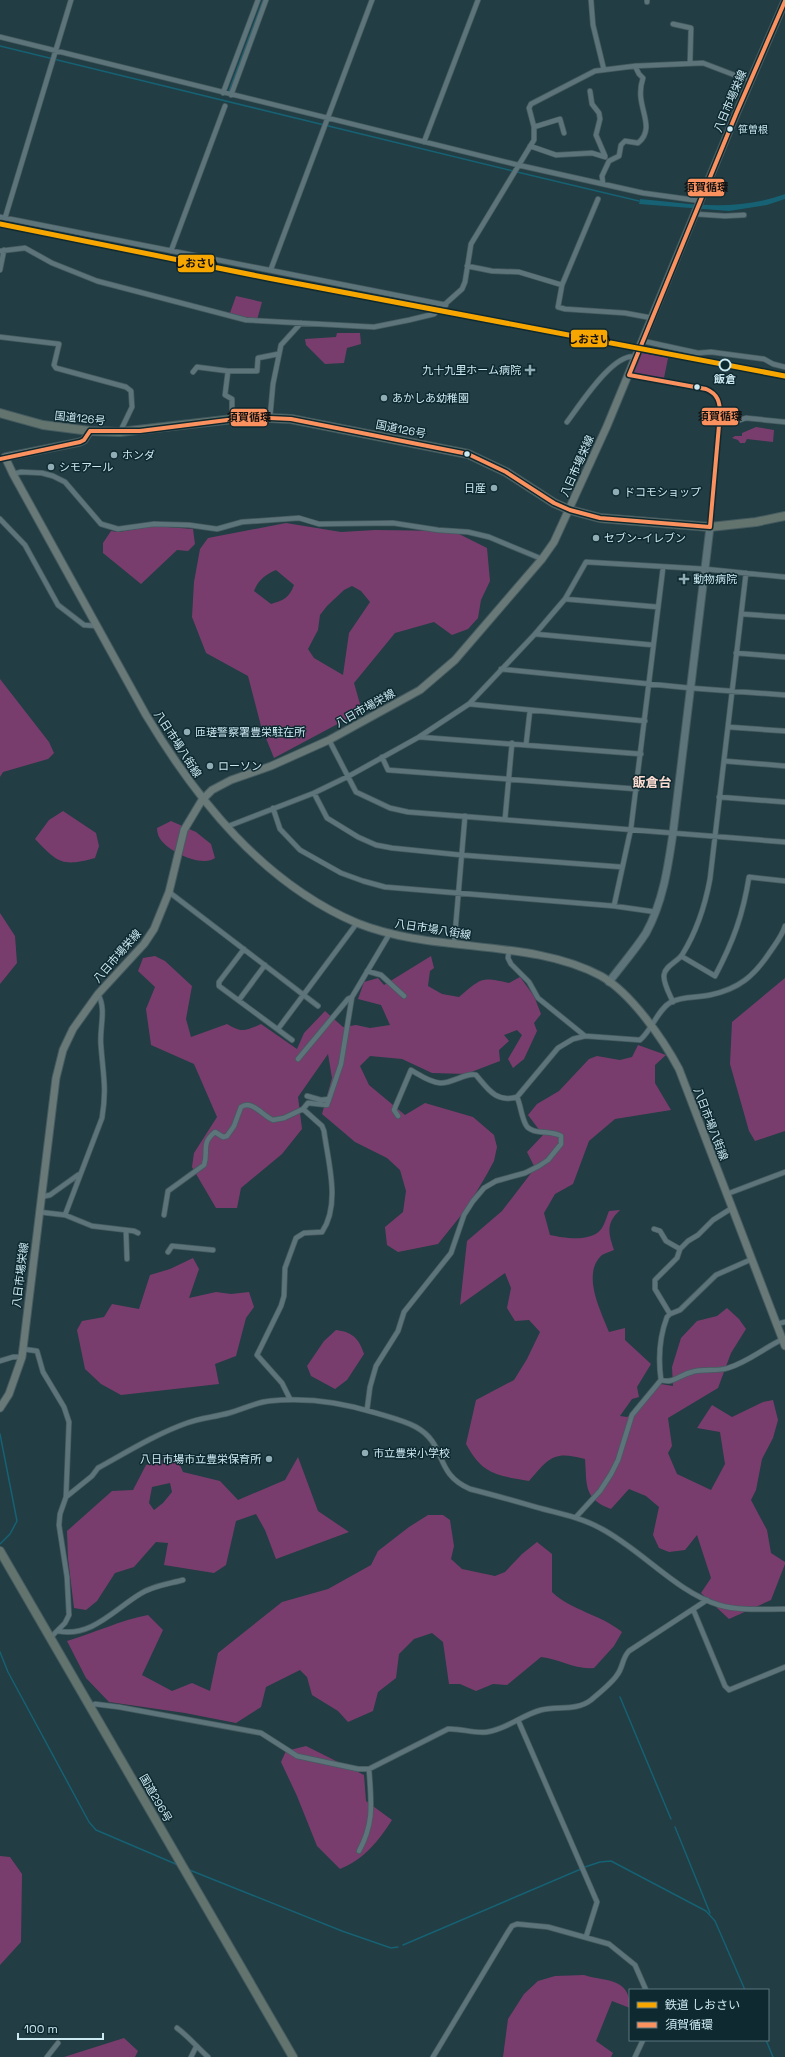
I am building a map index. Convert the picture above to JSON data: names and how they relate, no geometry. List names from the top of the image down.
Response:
{
  "streets": {
    "highway": ["国道126号", "国道296号"],
    "main road": ["八日市場栄線", "八日市場八街線"]
  },
  "crossings": [
    ["八日市場栄線", "国道126号"],
    ["八日市場栄線", "八日市場八街線"],
    ["国道126号", "八日市場八街線"]
  ],
  "districts": ["飯倉台"],
  "places": {
    "other": [
      "笹曽根",
      "飯倉",
      "あかしあ幼稚園",
      "ホンダ",
      "シモアール",
      "日産",
      "ドコモショップ",
      "セブン-イレブン",
      "匝瑳警察署豊栄駐在所",
      "ローソン",
      "市立豊栄小学校",
      "八日市場市立豊栄保育所"
    ],
    "health": ["九十九里ホーム病院", "動物病院"]
  },
  "lines": ["transit line 須賀循環", "rail line しおさい"],
  "legend": ["鉄道 しおさい", "須賀循環"],
  "scale_bar": "100 m"
}
